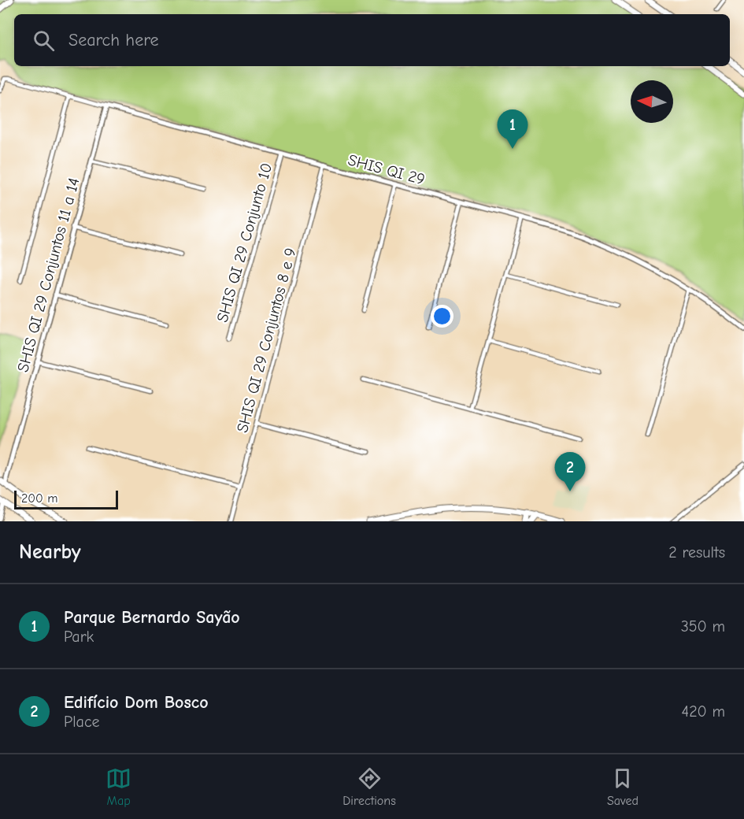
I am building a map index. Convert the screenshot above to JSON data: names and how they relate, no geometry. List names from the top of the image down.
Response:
{
  "streets": {
    "street": [
      "SHIS QI 29",
      "SHIS QI 29 Conjunto 10",
      "SHIS QI 29 Conjuntos 11 a 14",
      "SHIS QI 29 Conjuntos 8 e 9"
    ]
  },
  "crossings": [
    ["SHIS QI 29", "SHIS QI 29 Conjunto 10"],
    ["SHIS QI 29", "SHIS QI 29 Conjuntos 11 a 14"],
    ["SHIS QI 29", "SHIS QI 29 Conjuntos 8 e 9"]
  ],
  "scale_bar": "200 m",
  "north": "left",
  "page": {
    "search": "Search here",
    "pins": ["1", "2"],
    "scale": "200 m",
    "heading": ["Nearby", "2 results"],
    "list": [
      {
        "mark": "1",
        "name": "Parque Bernardo Sayão",
        "note": "Park",
        "value": "350 m"
      },
      {
        "mark": "2",
        "name": "Edifício Dom Bosco",
        "note": "Place",
        "value": "420 m"
      }
    ],
    "nav": ["Map", "Directions", "Saved"]
  }
}
